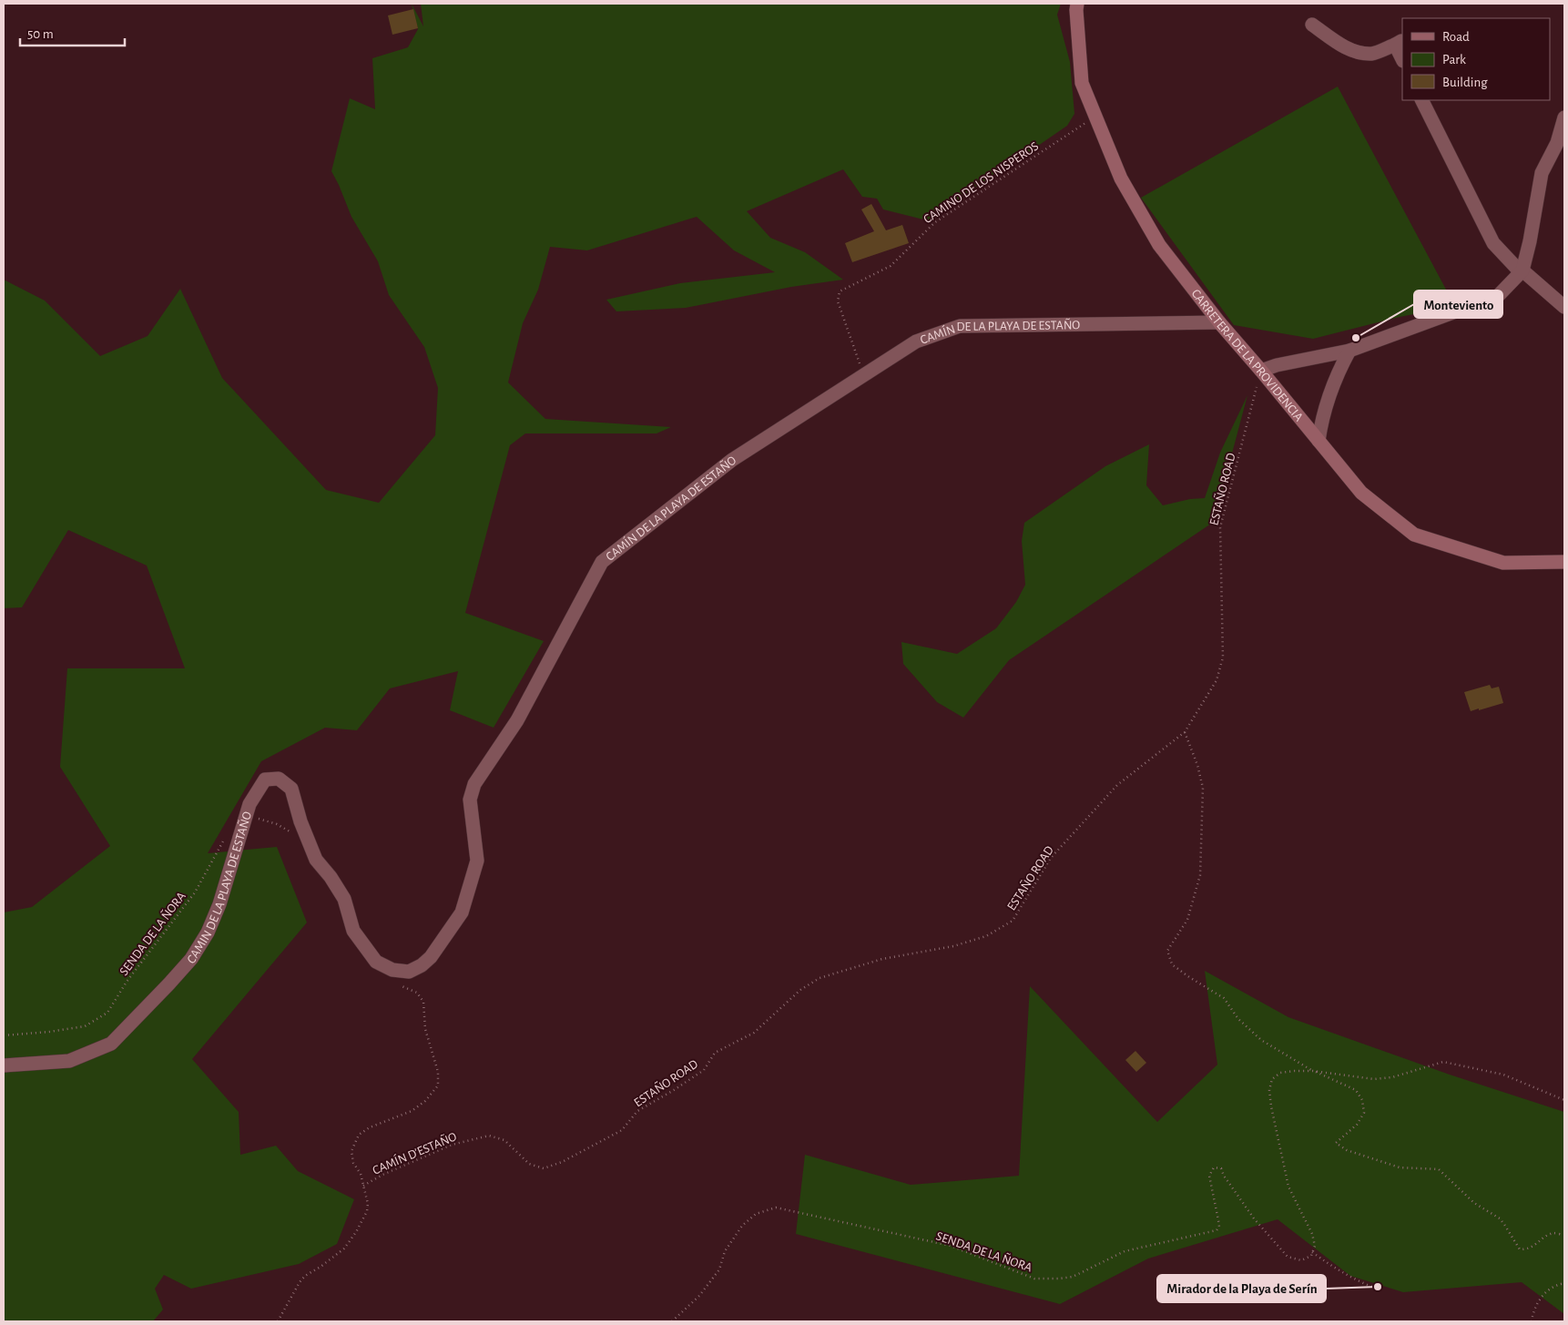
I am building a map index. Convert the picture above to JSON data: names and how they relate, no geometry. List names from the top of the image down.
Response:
{
  "streets": {
    "street": ["CAMÍN DE LA PLAYA DE ESTAÑO", "CARRETERA DE LA PROVIDENCIA", "CAMIN DE LA PLAYA DE ESTAÑO"],
    "path": [
      "CAMINO DE LOS NISPEROS",
      "ESTAÑO ROAD",
      "SENDA DE LA ÑORA",
      "CAMÍN D'ESTAÑO"
    ]
  },
  "crossings": [
    ["CAMINO DE LOS NISPEROS", "CAMÍN DE LA PLAYA DE ESTAÑO"],
    ["CAMINO DE LOS NISPEROS", "CARRETERA DE LA PROVIDENCIA"],
    ["CAMÍN DE LA PLAYA DE ESTAÑO", "CARRETERA DE LA PROVIDENCIA"],
    ["CAMÍN DE LA PLAYA DE ESTAÑO", "CAMIN DE LA PLAYA DE ESTAÑO"],
    ["CARRETERA DE LA PROVIDENCIA", "ESTAÑO ROAD"],
    ["ESTAÑO ROAD", "CAMÍN D'ESTAÑO"]
  ],
  "places": ["Monteviento", "Mirador de la Playa de Serín"],
  "legend": ["Road", "Park", "Building"],
  "scale_bar": "50 m"
}
